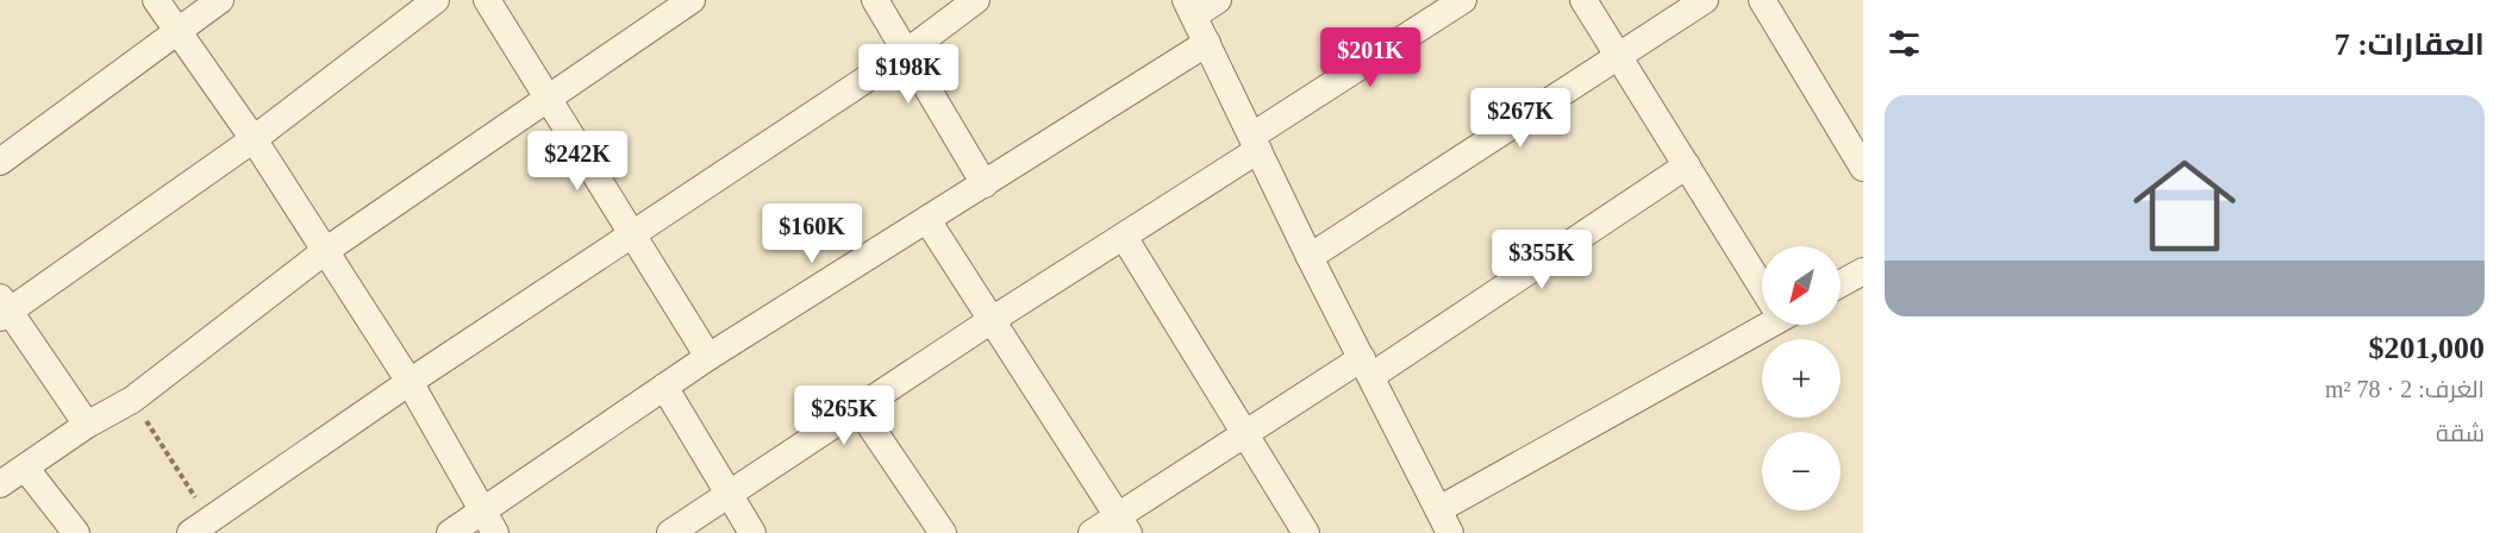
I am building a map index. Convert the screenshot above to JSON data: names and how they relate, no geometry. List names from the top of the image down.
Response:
{
  "north": "bottom left",
  "page": {
    "heading": "العقارات: 7",
    "price": [
      "$201K",
      "$198K",
      "$267K",
      "$242K",
      "$160K",
      "$355K",
      "$265K"
    ],
    "list": [
      {
        "name": "$201,000",
        "note": "الغرف: 2 · 78 m² · شقة"
      }
    ],
    "map_buttons": ["+", "−"]
  }
}
